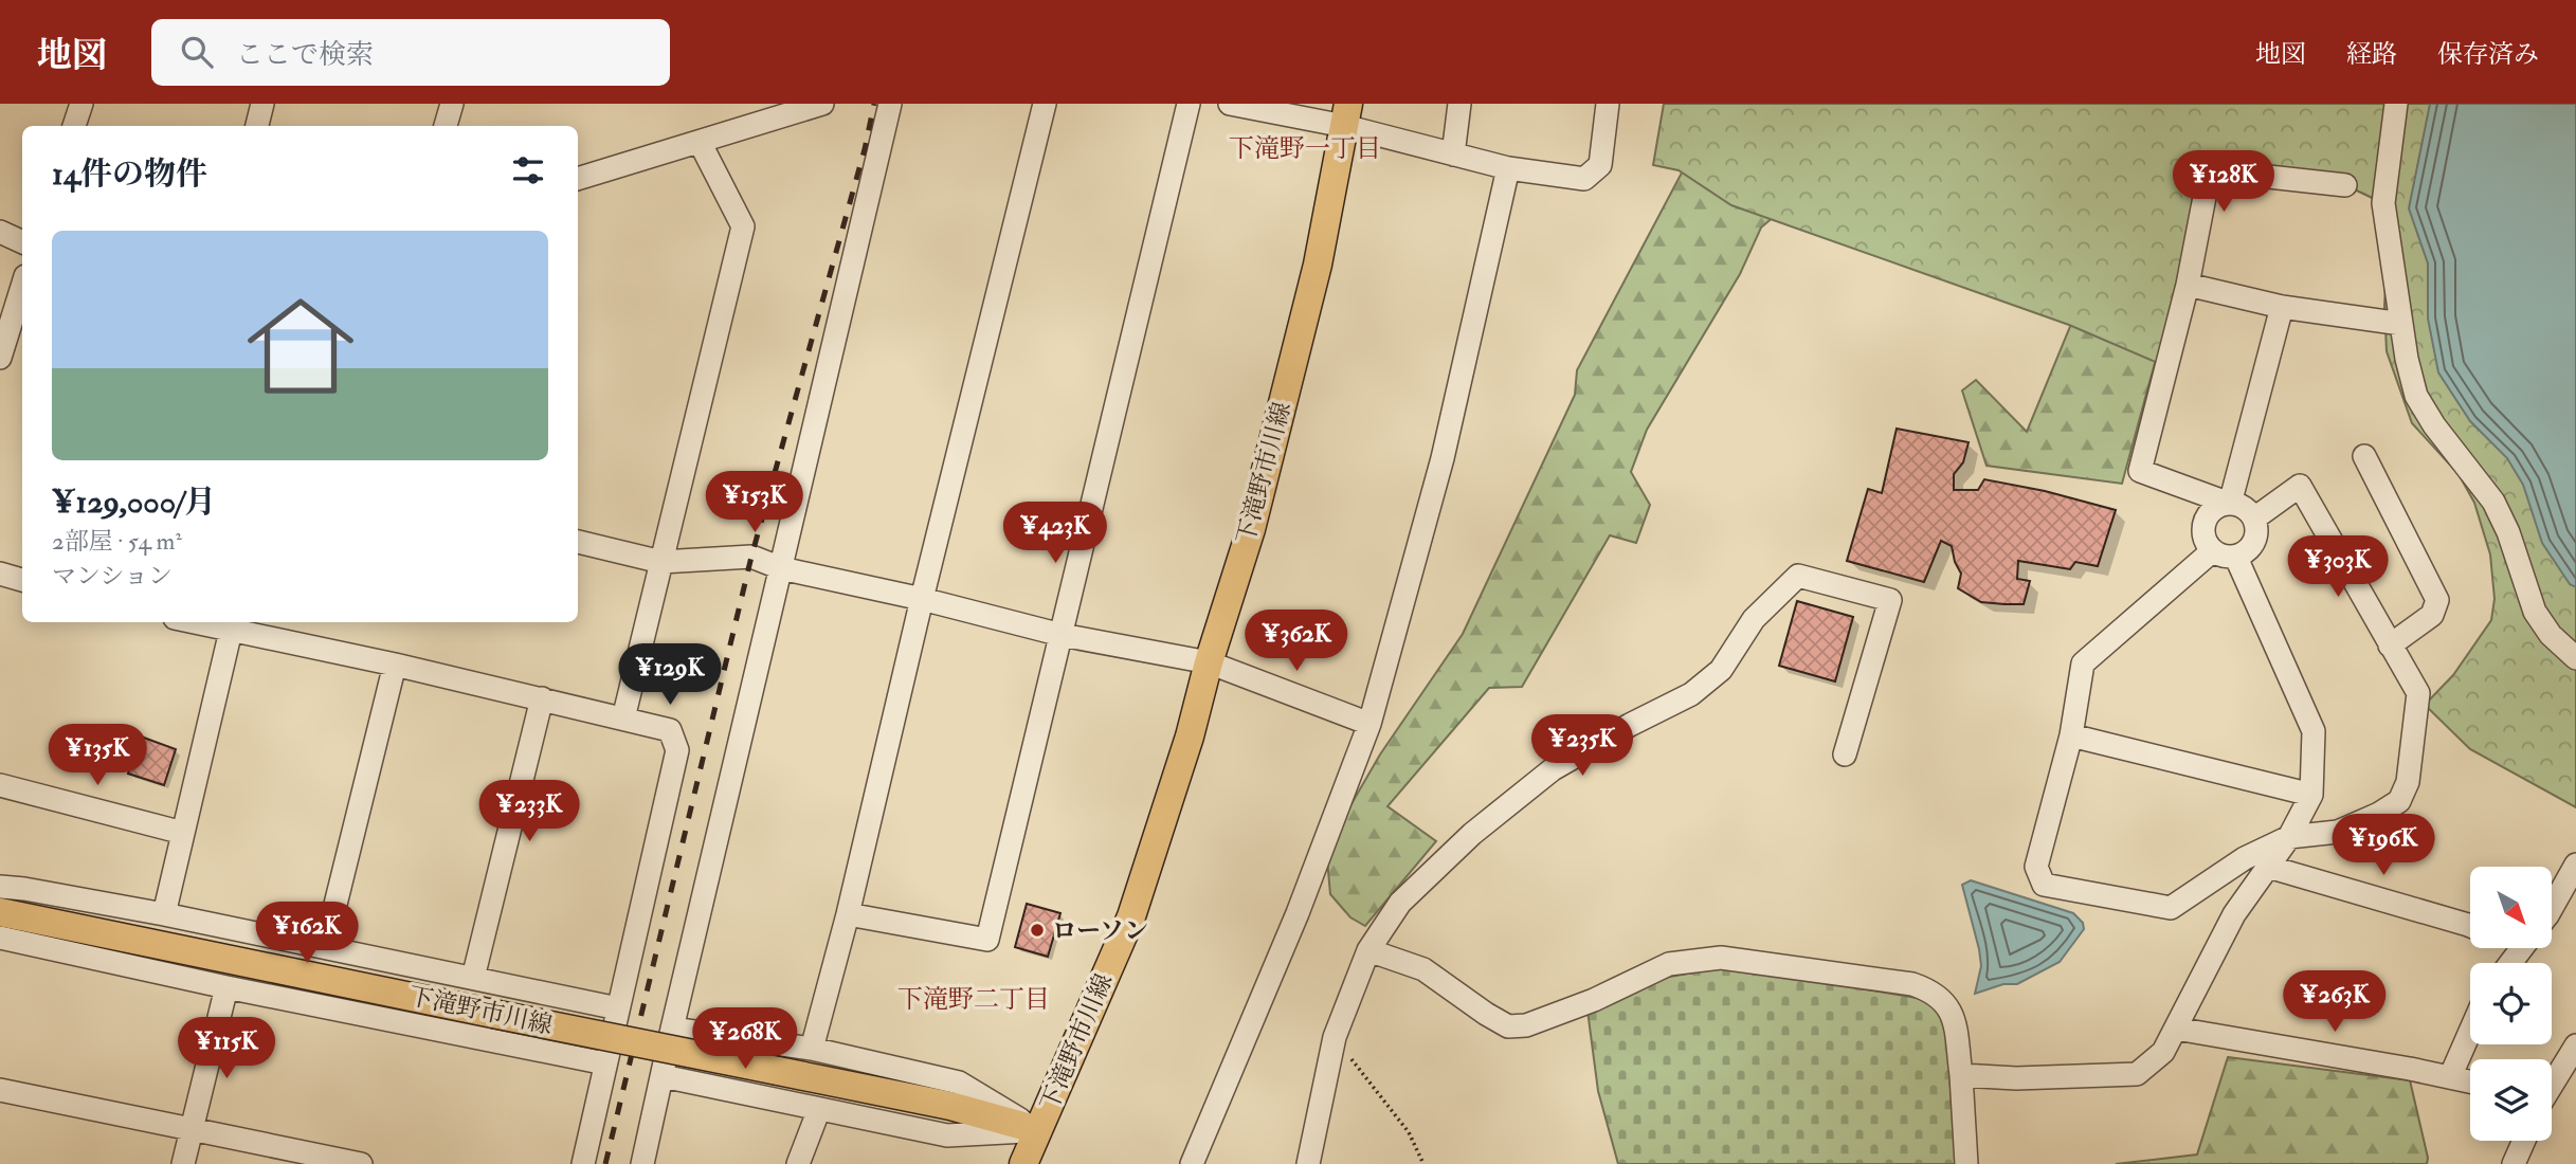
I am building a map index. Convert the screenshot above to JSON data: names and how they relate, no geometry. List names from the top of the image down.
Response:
{
  "streets": {
    "main road": ["下滝野市川線"]
  },
  "districts": ["下滝野一丁目", "下滝野二丁目"],
  "places": ["ローソン"],
  "north": "bottom right",
  "page": {
    "header": "地図",
    "search": "ここで検索",
    "nav": ["地図", "経路", "保存済み"],
    "heading": "14件の物件",
    "price": [
      "¥128K",
      "¥153K",
      "¥423K",
      "¥303K",
      "¥362K",
      "¥129K",
      "¥235K",
      "¥135K",
      "¥233K",
      "¥196K",
      "¥162K",
      "¥263K",
      "¥268K",
      "¥115K"
    ],
    "list": [
      {
        "name": "¥129,000/月",
        "note": "2部屋 · 54 m² · マンション"
      }
    ]
  }
}
